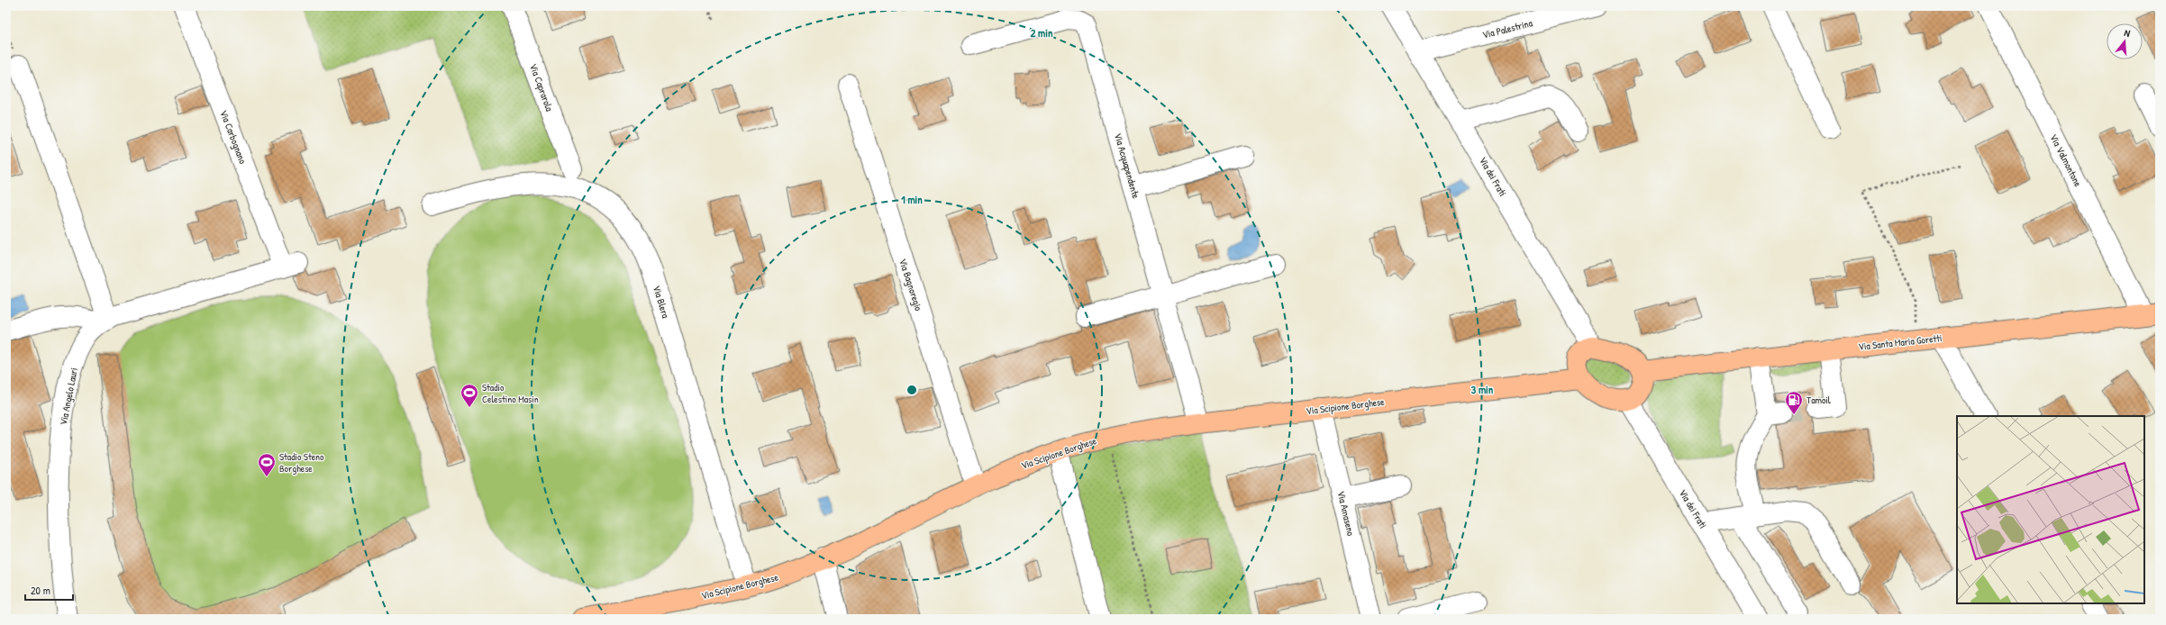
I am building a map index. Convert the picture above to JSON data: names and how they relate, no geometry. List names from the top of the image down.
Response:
{
  "streets": {
    "main road": ["Via Santa Maria Goretti", "Via Scipione Borghese"],
    "street": [
      "Via Palestrina",
      "Via Caprarola",
      "Via Carbognano",
      "Via Valmontone",
      "Via Acquapendente",
      "Via dei Frati",
      "Via Bagnoregio",
      "Via Blera",
      "Via Angelo Lauri",
      "Via Amaseno"
    ]
  },
  "crossings": [
    ["Via Palestrina", "Via dei Frati"],
    ["Via Carbognano", "Via Angelo Lauri"],
    ["Via Valmontone", "Via Santa Maria Goretti"],
    ["Via Acquapendente", "Via Scipione Borghese"],
    ["Via dei Frati", "Via Santa Maria Goretti"],
    ["Via dei Frati", "Via Scipione Borghese"],
    ["Via Bagnoregio", "Via Scipione Borghese"],
    ["Via Blera", "Via Scipione Borghese"],
    ["Via Santa Maria Goretti", "Via Scipione Borghese"],
    ["Via Scipione Borghese", "Via Amaseno"]
  ],
  "places": {
    "sports": ["Stadio Celestino Masin", "Stadio Steno Borghese"],
    "fuel station": ["Tamoil"]
  },
  "scale_bar": "20 m",
  "north": "top",
  "rings": ["2 min", "1 min", "3 min"]
}
